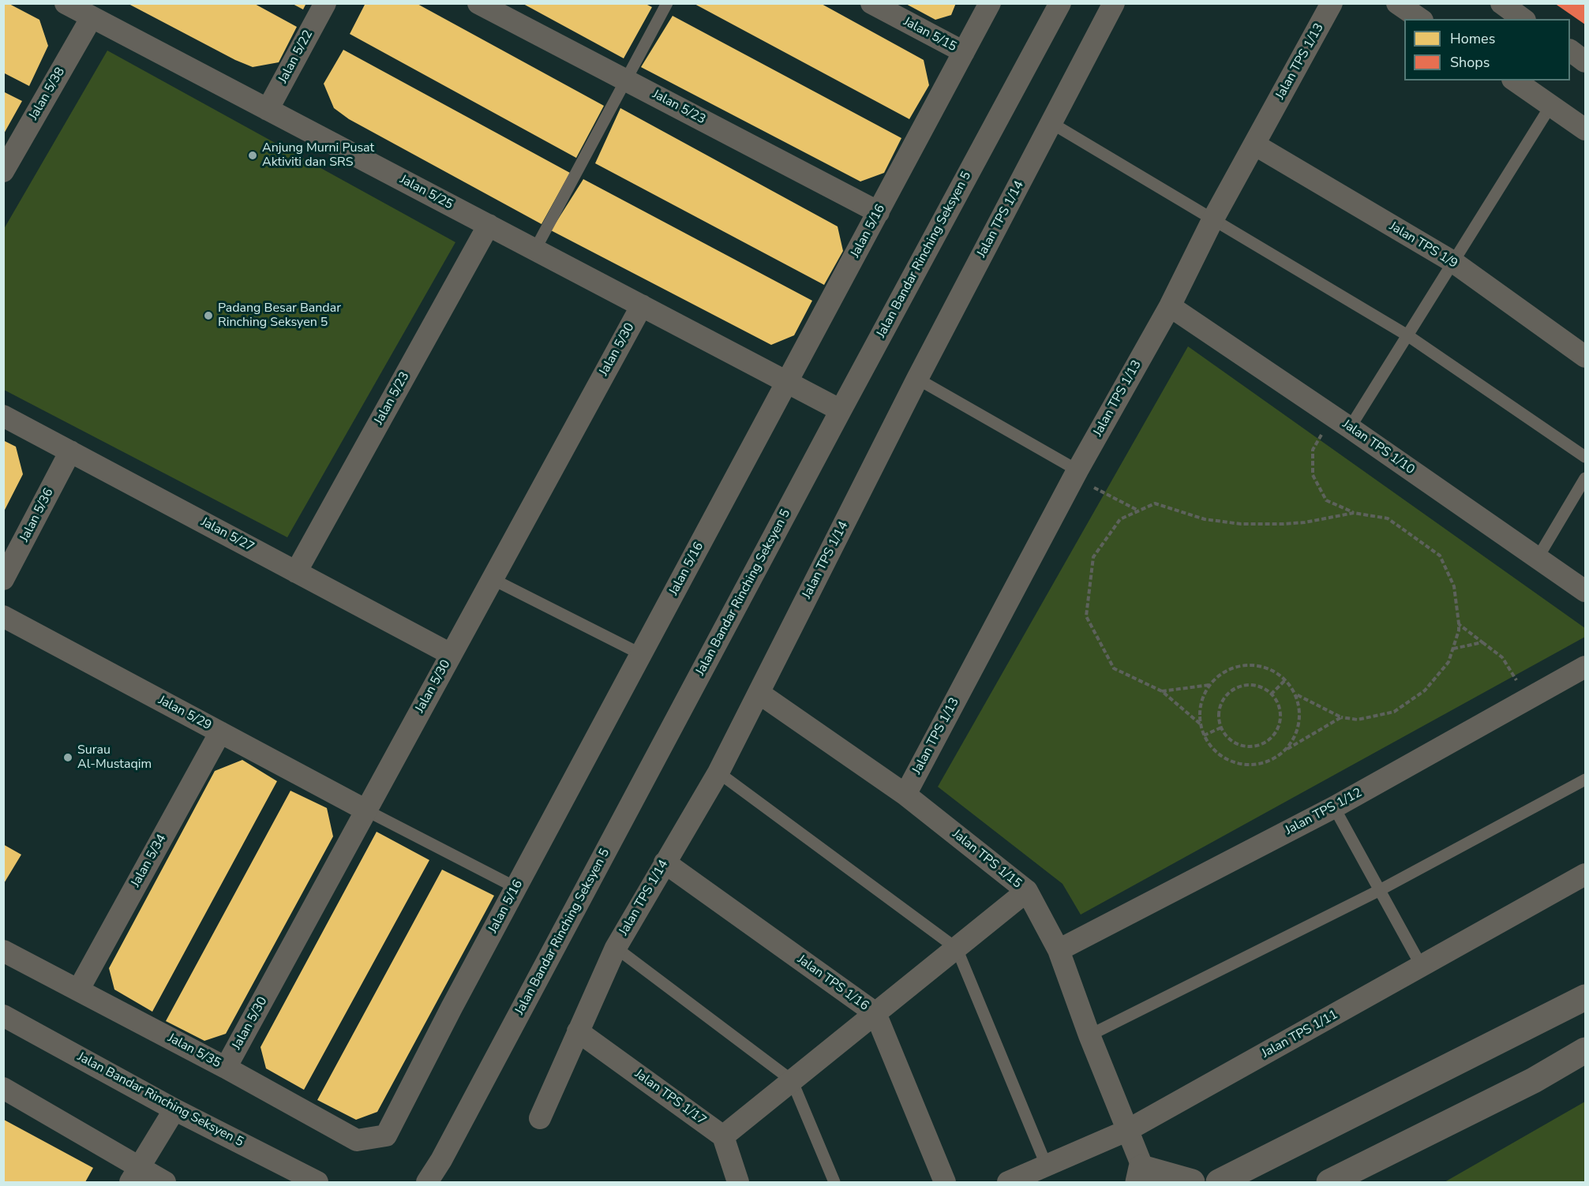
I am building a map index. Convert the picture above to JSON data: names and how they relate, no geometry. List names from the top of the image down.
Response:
{
  "streets": {
    "street": [
      "Jalan 5/15",
      "Jalan 5/22",
      "Jalan TPS 1/13",
      "Jalan 5/38",
      "Jalan 5/23",
      "Jalan 5/25",
      "Jalan TPS 1/14",
      "Jalan 5/16",
      "Jalan TPS 1/9",
      "Jalan Bandar Rinching Seksyen 5",
      "Jalan 5/30",
      "Jalan TPS 1/10",
      "Jalan 5/36",
      "Jalan 5/27",
      "Jalan 5/29",
      "Jalan TPS 1/12",
      "Jalan TPS 1/15",
      "Jalan 5/34",
      "Jalan TPS 1/16",
      "Jalan TPS 1/11",
      "Jalan 5/35",
      "Jalan TPS 1/17"
    ]
  },
  "crossings": [
    ["Jalan 5/15", "Jalan 5/16"],
    ["Jalan 5/22", "Jalan 5/25"],
    ["Jalan TPS 1/13", "Jalan TPS 1/9"],
    ["Jalan TPS 1/13", "Jalan TPS 1/10"],
    ["Jalan TPS 1/13", "Jalan TPS 1/15"],
    ["Jalan 5/38", "Jalan 5/25"],
    ["Jalan 5/23", "Jalan 5/25"],
    ["Jalan 5/23", "Jalan 5/16"],
    ["Jalan 5/23", "Jalan 5/27"],
    ["Jalan 5/25", "Jalan 5/16"],
    ["Jalan 5/25", "Jalan Bandar Rinching Seksyen 5"],
    ["Jalan 5/25", "Jalan 5/30"],
    ["Jalan TPS 1/14", "Jalan TPS 1/15"],
    ["Jalan TPS 1/14", "Jalan TPS 1/16"],
    ["Jalan TPS 1/14", "Jalan TPS 1/17"],
    ["Jalan 5/16", "Jalan 5/35"],
    ["Jalan 5/30", "Jalan 5/27"],
    ["Jalan 5/30", "Jalan 5/29"],
    ["Jalan 5/30", "Jalan 5/35"],
    ["Jalan 5/36", "Jalan 5/27"],
    ["Jalan 5/29", "Jalan 5/34"],
    ["Jalan TPS 1/12", "Jalan TPS 1/15"],
    ["Jalan TPS 1/15", "Jalan TPS 1/11"],
    ["Jalan 5/34", "Jalan 5/35"]
  ],
  "places": ["Anjung Murni Pusat Aktiviti dan SRS", "Padang Besar Bandar Rinching Seksyen 5", "Surau Al-Mustaqim"],
  "legend": ["Homes", "Shops"]
}
